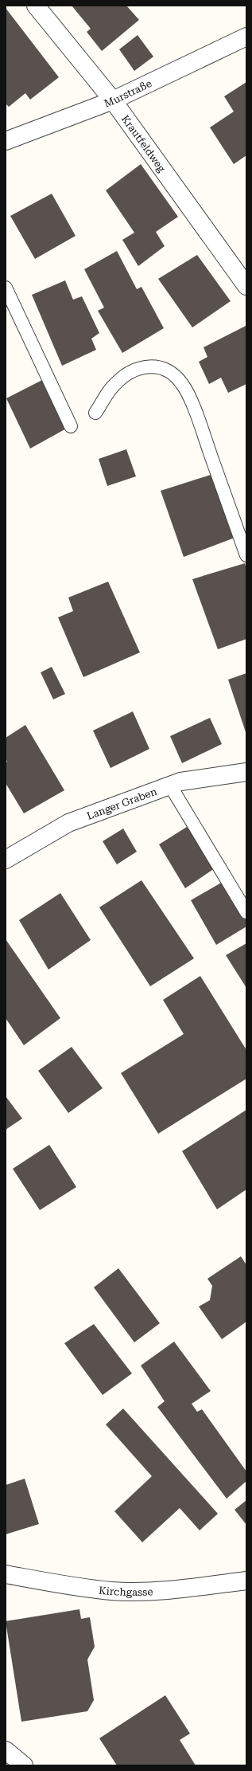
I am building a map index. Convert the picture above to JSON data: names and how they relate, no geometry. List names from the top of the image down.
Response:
{
  "streets": {
    "street": [
      "Murstraße",
      "Krautfeldweg",
      "Langer Graben",
      "Kirchgasse"
    ]
  },
  "crossings": [
    ["Murstraße", "Krautfeldweg"]
  ]
}
